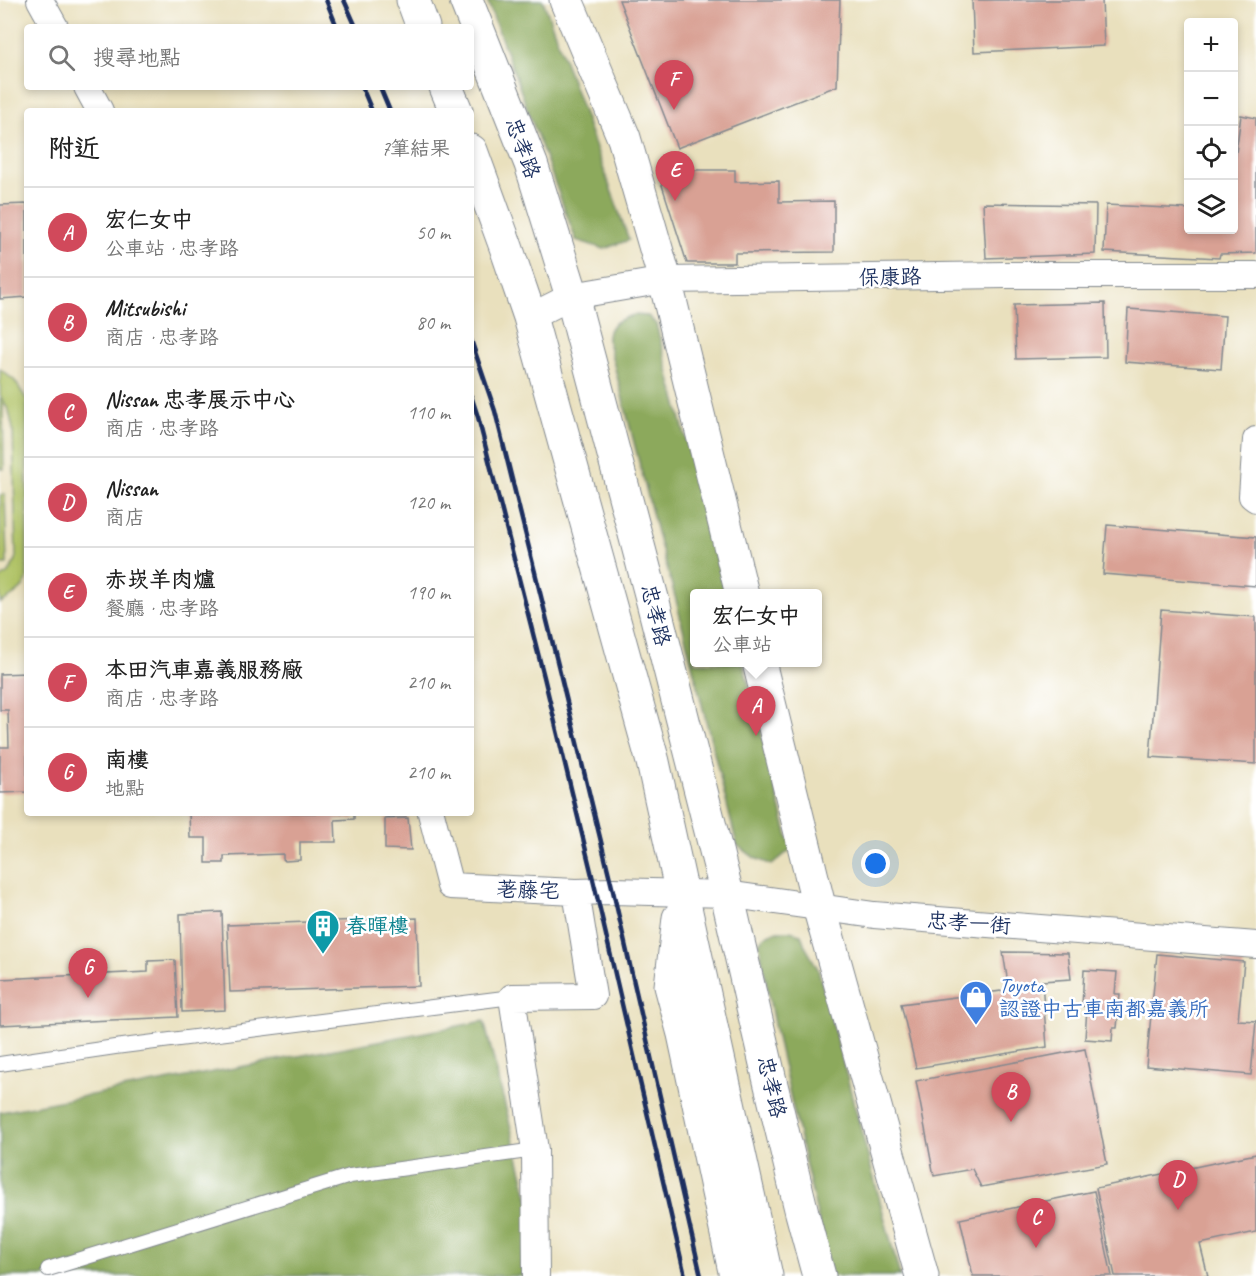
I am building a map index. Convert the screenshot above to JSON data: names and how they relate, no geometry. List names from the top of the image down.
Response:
{
  "streets": {
    "main road": ["忠孝路"],
    "street": ["保康路", "荖藤宅", "忠孝一街"]
  },
  "crossings": [
    ["忠孝路", "保康路"],
    ["忠孝路", "荖藤宅"],
    ["忠孝路", "忠孝一街"],
    ["荖藤宅", "忠孝一街"]
  ],
  "places": {
    "building": ["春暉樓"],
    "shop": ["Toyota 認證中古車南都嘉義所"]
  },
  "page": {
    "map_buttons": ["+", "−"],
    "search": "搜尋地點",
    "pins": [
      "F",
      "E",
      "A",
      "G",
      "B",
      "D",
      "C"
    ],
    "heading": ["附近", "7筆結果"],
    "list": [
      {
        "mark": "A",
        "name": "宏仁女中",
        "note": "公車站 · 忠孝路",
        "value": "50 m"
      },
      {
        "mark": "B",
        "name": "Mitsubishi",
        "note": "商店 · 忠孝路",
        "value": "80 m"
      },
      {
        "mark": "C",
        "name": "Nissan 忠孝展示中心",
        "note": "商店 · 忠孝路",
        "value": "110 m"
      },
      {
        "mark": "D",
        "name": "Nissan",
        "note": "商店",
        "value": "120 m"
      },
      {
        "mark": "E",
        "name": "赤崁羊肉爐",
        "note": "餐廳 · 忠孝路",
        "value": "190 m"
      },
      {
        "mark": "F",
        "name": "本田汽車嘉義服務廠",
        "note": "商店 · 忠孝路",
        "value": "210 m"
      },
      {
        "mark": "G",
        "name": "南樓",
        "note": "地點",
        "value": "210 m"
      }
    ],
    "popup": ["宏仁女中", "公車站"]
  }
}
